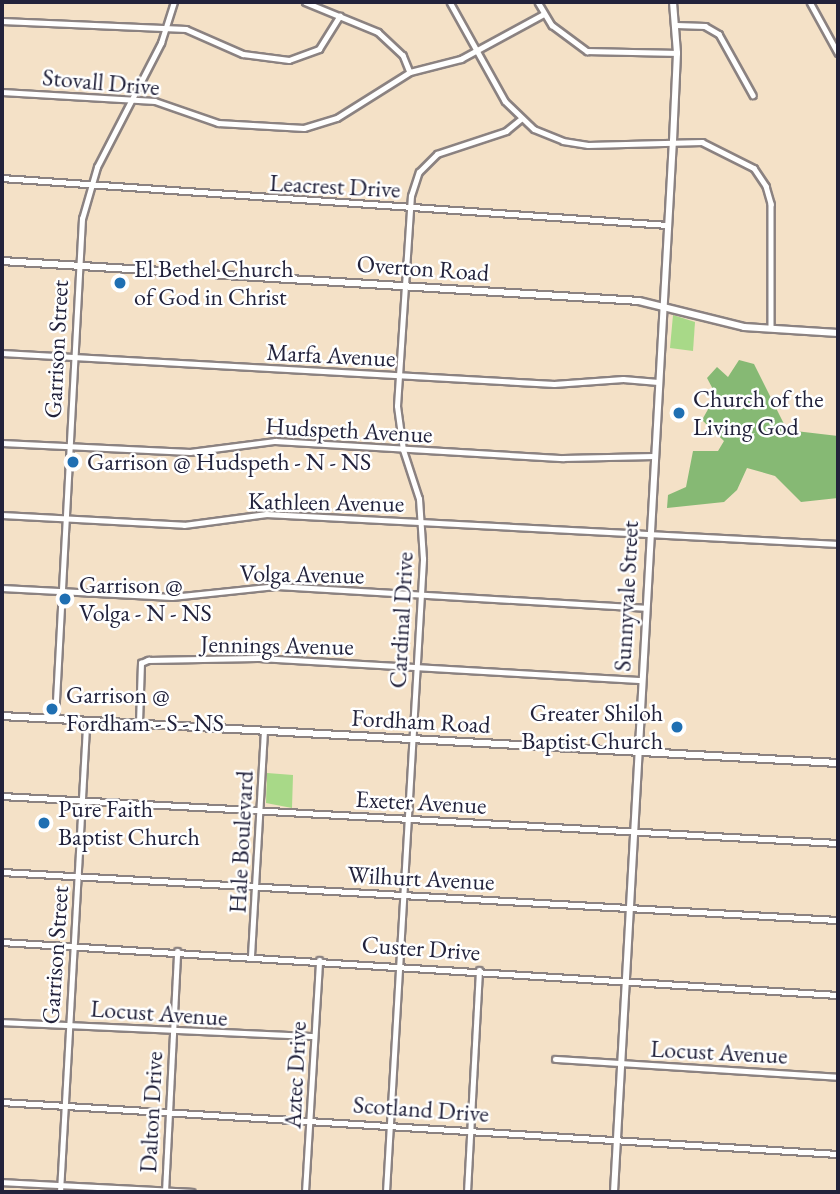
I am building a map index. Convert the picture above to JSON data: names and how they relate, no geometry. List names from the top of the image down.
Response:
{
  "streets": {
    "street": [
      "Stovall Drive",
      "Leacrest Drive",
      "Overton Road",
      "Garrison Street",
      "Marfa Avenue",
      "Hudspeth Avenue",
      "Kathleen Avenue",
      "Volga Avenue",
      "Sunnyvale Street",
      "Cardinal Drive",
      "Jennings Avenue",
      "Fordham Road",
      "Exeter Avenue",
      "Hale Boulevard",
      "Wilhurt Avenue",
      "Custer Drive",
      "Locust Avenue",
      "Aztec Drive",
      "Scotland Drive",
      "Dalton Drive"
    ]
  },
  "crossings": [
    ["Stovall Drive", "Garrison Street"],
    ["Leacrest Drive", "Garrison Street"],
    ["Leacrest Drive", "Sunnyvale Street"],
    ["Leacrest Drive", "Cardinal Drive"],
    ["Overton Road", "Garrison Street"],
    ["Overton Road", "Sunnyvale Street"],
    ["Overton Road", "Cardinal Drive"],
    ["Garrison Street", "Marfa Avenue"],
    ["Garrison Street", "Hudspeth Avenue"],
    ["Garrison Street", "Kathleen Avenue"],
    ["Garrison Street", "Volga Avenue"],
    ["Garrison Street", "Fordham Road"],
    ["Garrison Street", "Exeter Avenue"],
    ["Garrison Street", "Wilhurt Avenue"],
    ["Garrison Street", "Custer Drive"],
    ["Garrison Street", "Locust Avenue"],
    ["Garrison Street", "Scotland Drive"],
    ["Marfa Avenue", "Sunnyvale Street"],
    ["Marfa Avenue", "Cardinal Drive"],
    ["Hudspeth Avenue", "Sunnyvale Street"],
    ["Hudspeth Avenue", "Cardinal Drive"],
    ["Kathleen Avenue", "Sunnyvale Street"],
    ["Kathleen Avenue", "Cardinal Drive"],
    ["Volga Avenue", "Sunnyvale Street"],
    ["Volga Avenue", "Cardinal Drive"],
    ["Sunnyvale Street", "Jennings Avenue"],
    ["Sunnyvale Street", "Fordham Road"],
    ["Sunnyvale Street", "Exeter Avenue"],
    ["Sunnyvale Street", "Wilhurt Avenue"],
    ["Sunnyvale Street", "Custer Drive"],
    ["Sunnyvale Street", "Locust Avenue"],
    ["Sunnyvale Street", "Scotland Drive"],
    ["Cardinal Drive", "Jennings Avenue"],
    ["Cardinal Drive", "Fordham Road"],
    ["Cardinal Drive", "Exeter Avenue"],
    ["Cardinal Drive", "Wilhurt Avenue"],
    ["Cardinal Drive", "Custer Drive"],
    ["Cardinal Drive", "Scotland Drive"],
    ["Jennings Avenue", "Fordham Road"],
    ["Fordham Road", "Hale Boulevard"],
    ["Exeter Avenue", "Hale Boulevard"],
    ["Hale Boulevard", "Wilhurt Avenue"],
    ["Hale Boulevard", "Custer Drive"],
    ["Custer Drive", "Aztec Drive"],
    ["Custer Drive", "Dalton Drive"],
    ["Locust Avenue", "Aztec Drive"],
    ["Locust Avenue", "Dalton Drive"],
    ["Aztec Drive", "Scotland Drive"],
    ["Scotland Drive", "Dalton Drive"]
  ],
  "places": [
    "El Bethel Church of God in Christ",
    "Church of the Living God",
    "Garrison @ Hudspeth - N - NS",
    "Garrison @ Volga - N - NS",
    "Garrison @ Fordham - S - NS",
    "Greater Shiloh Baptist Church",
    "Pure Faith Baptist Church"
  ]
}
